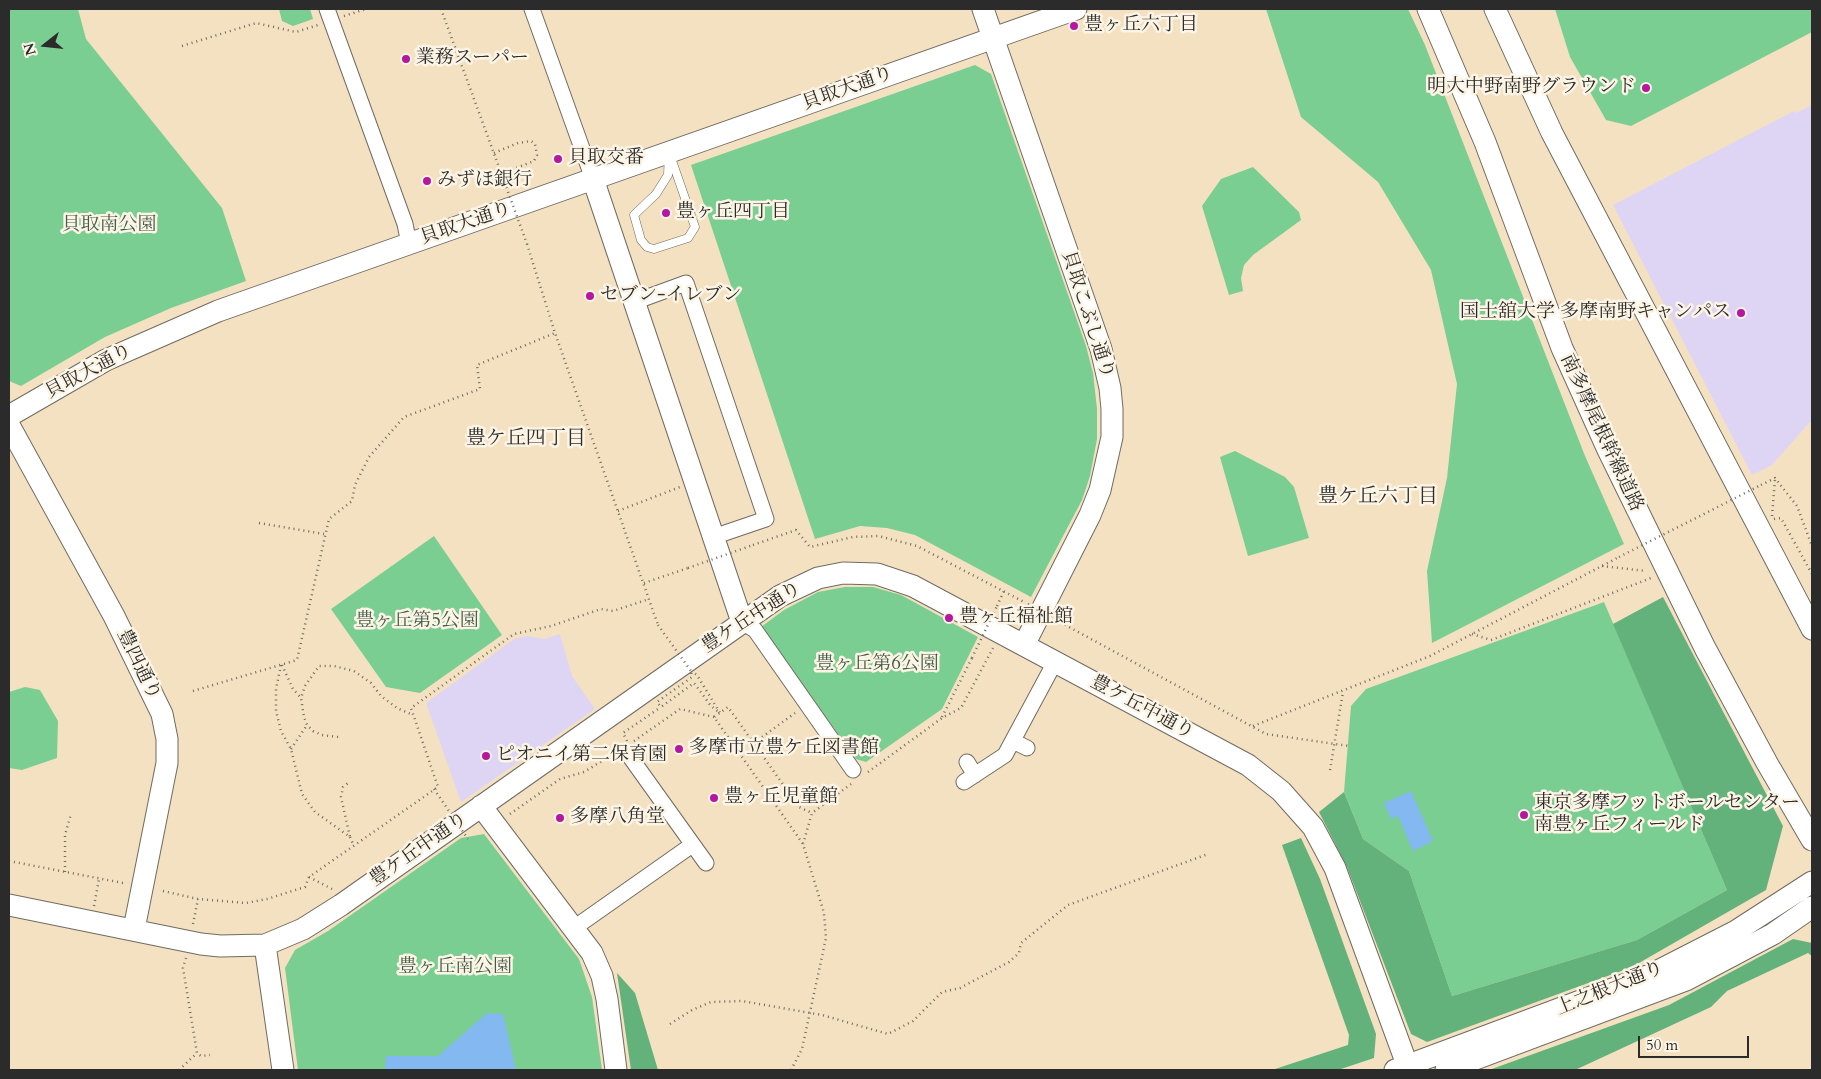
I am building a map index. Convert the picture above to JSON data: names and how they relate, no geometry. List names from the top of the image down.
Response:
{
  "streets": {
    "street": [
      "貝取大通り",
      "貝取こぶし通り",
      "南多摩尾根幹線道路",
      "豊ケ丘中通り",
      "豊四通り",
      "上之根大通り"
    ]
  },
  "crossings": [
    ["貝取大通り", "貝取こぶし通り"],
    ["貝取こぶし通り", "豊ケ丘中通り"],
    ["豊ケ丘中通り", "豊四通り"],
    ["豊ケ丘中通り", "上之根大通り"]
  ],
  "districts": ["豊ケ丘四丁目", "豊ケ丘六丁目"],
  "parks": [
    "貝取南公園",
    "豊ヶ丘第5公園",
    "豊ヶ丘第6公園",
    "豊ヶ丘南公園"
  ],
  "places": [
    "豊ヶ丘六丁目",
    "業務スーパー",
    "明大中野南野グラウンド",
    "貝取交番",
    "みずほ銀行",
    "豊ヶ丘四丁目",
    "セブン-イレブン",
    "国士舘大学 多摩南野キャンパス",
    "豊ヶ丘福祉館",
    "多摩市立豊ケ丘図書館",
    "ピオニイ第二保育園",
    "豊ヶ丘児童館",
    "東京多摩フットボールセンター 南豊ヶ丘フィールド",
    "多摩八角堂"
  ],
  "scale_bar": "50 m",
  "north": "left"
}
